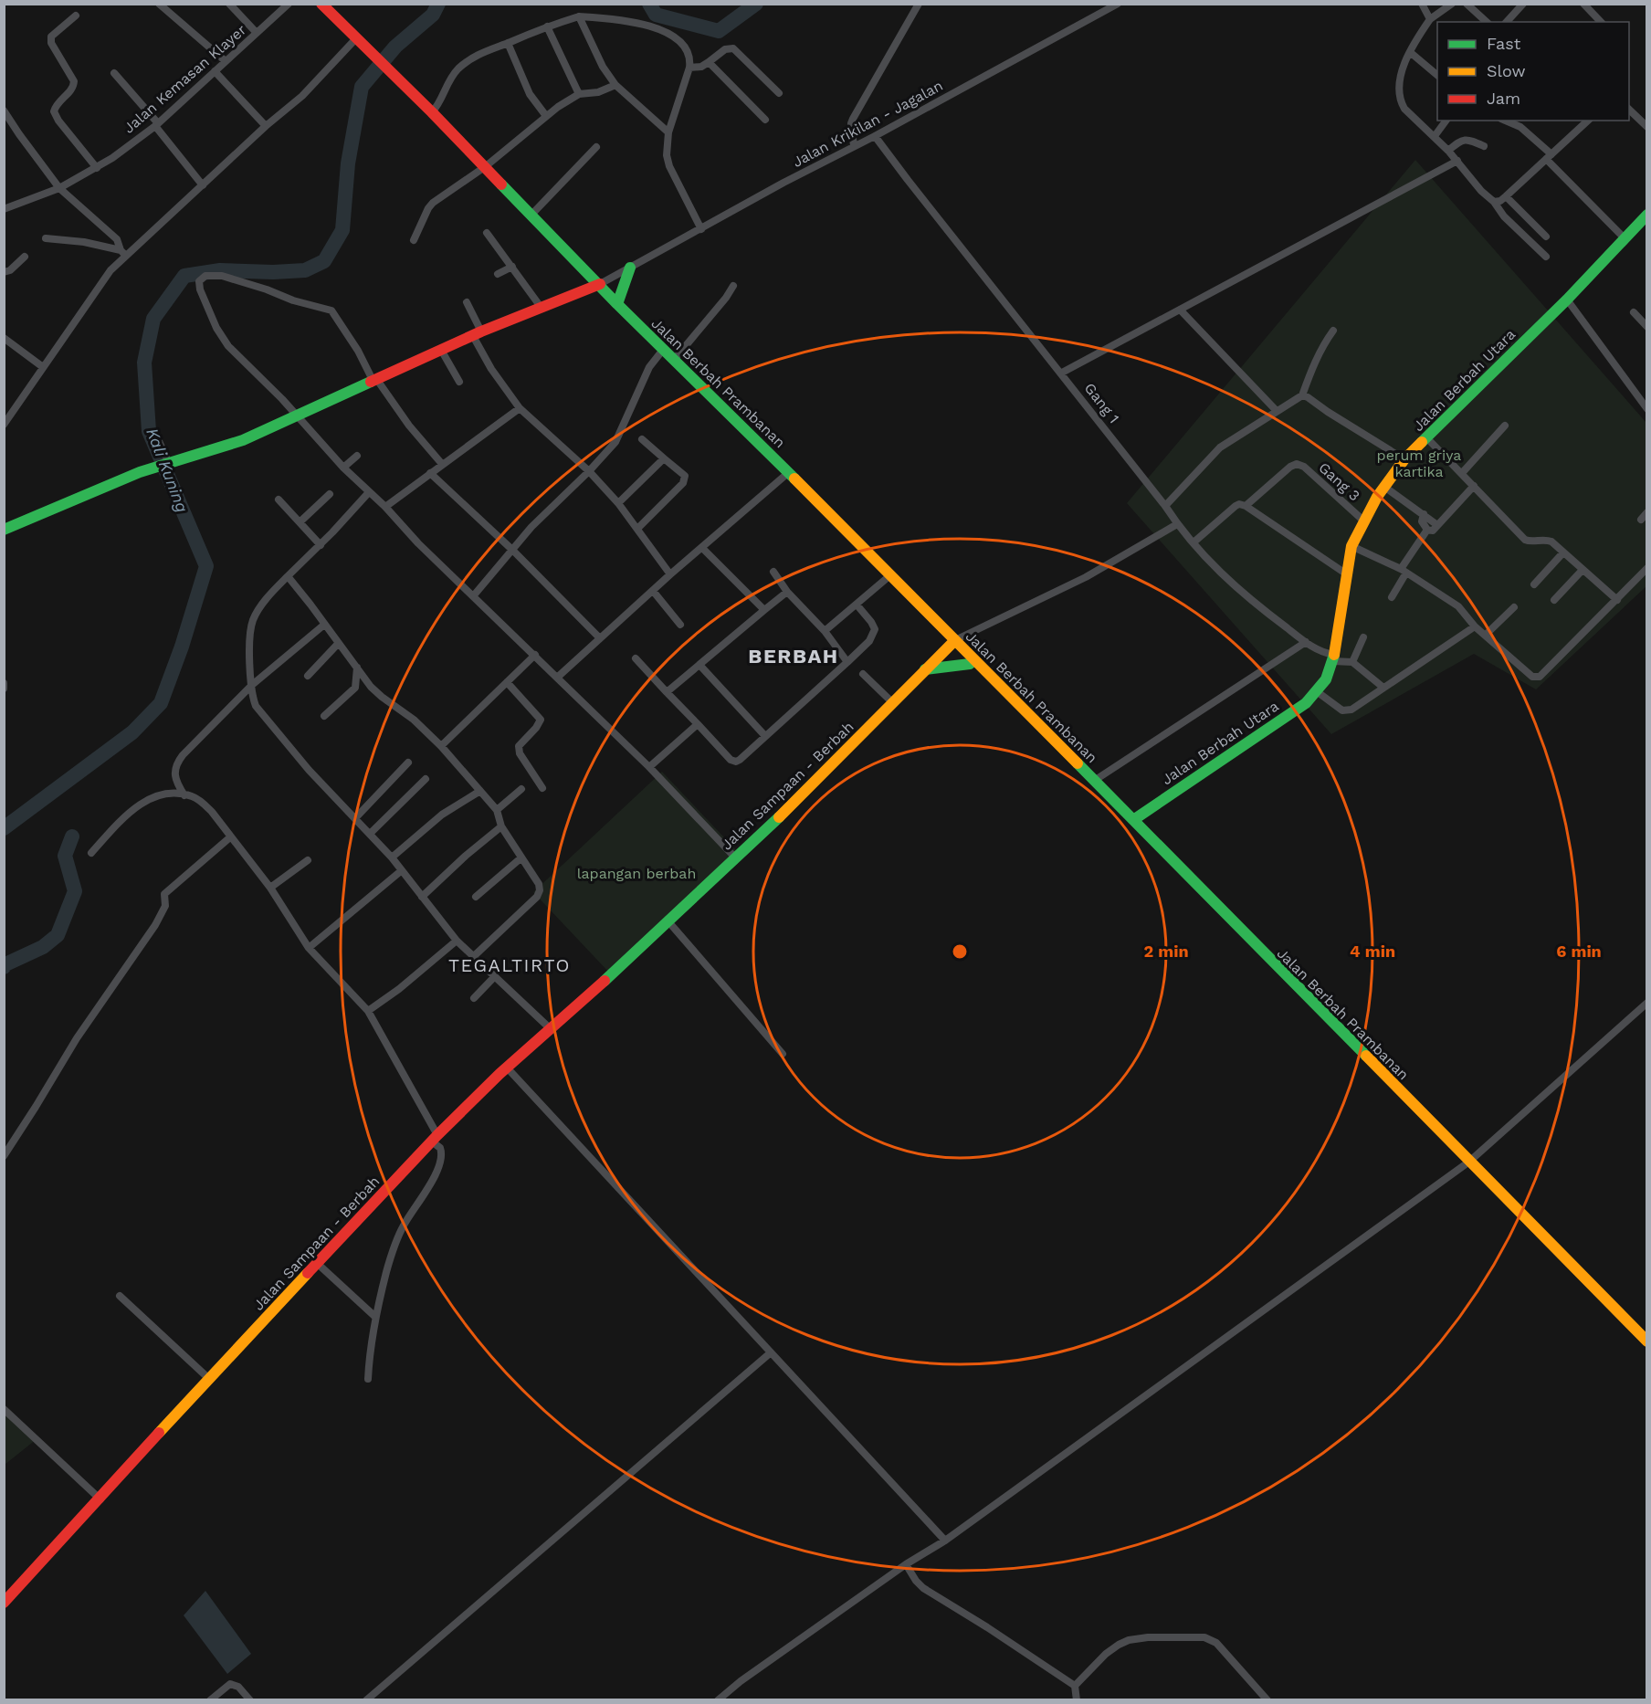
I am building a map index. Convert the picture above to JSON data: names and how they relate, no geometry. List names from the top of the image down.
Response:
{
  "streets": {
    "main road": ["Jalan Berbah Utara", "Jalan Berbah Prambanan", "Jalan Sampaan - Berbah"],
    "street": [
      "Jalan Kemasan Klayer",
      "Jalan Krikilan - Jagalan",
      "Gang 1",
      "Gang 3"
    ]
  },
  "crossings": [
    ["Jalan Krikilan - Jagalan", "Jalan Berbah Prambanan"],
    ["Jalan Krikilan - Jagalan", "Gang 1"],
    ["Jalan Berbah Utara", "Jalan Berbah Prambanan"],
    ["Jalan Berbah Utara", "Gang 1"],
    ["Jalan Berbah Utara", "Gang 3"],
    ["Jalan Berbah Prambanan", "Jalan Sampaan - Berbah"]
  ],
  "districts": ["BERBAH", "TEGALTIRTO"],
  "water": ["Kali Kuning"],
  "parks": ["perum griya kartika", "lapangan berbah"],
  "legend": ["Fast", "Slow", "Jam"],
  "rings": ["2 min", "4 min", "6 min"]
}
